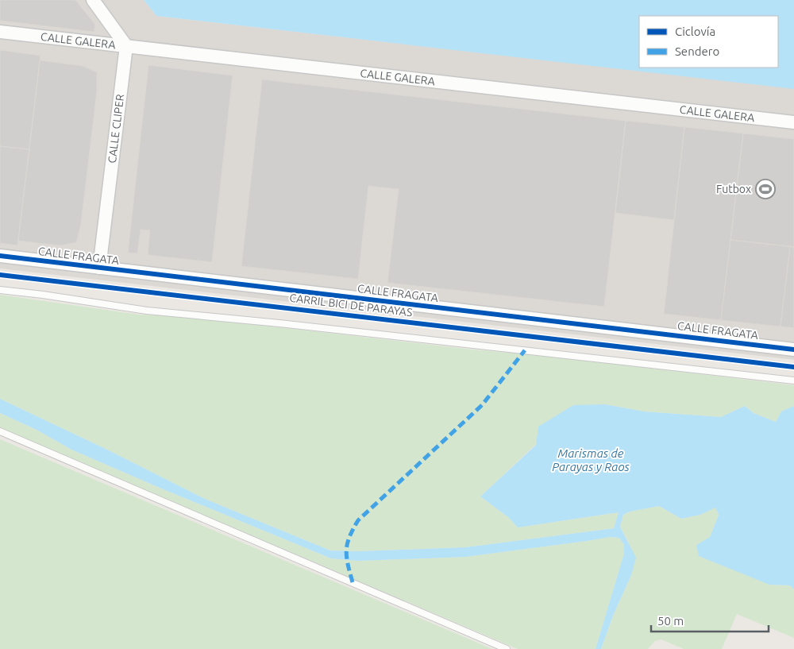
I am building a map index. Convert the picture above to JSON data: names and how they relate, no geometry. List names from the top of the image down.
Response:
{
  "streets": {
    "street": ["CALLE GALERA", "CALLE CLIPER", "CALLE FRAGATA"],
    "cycle path": ["CARRIL BICI DE PARAYAS"]
  },
  "crossings": [
    ["CALLE GALERA", "CALLE CLIPER"],
    ["CALLE CLIPER", "CALLE FRAGATA"]
  ],
  "water": ["Marismas de Parayas y Raos"],
  "places": {
    "sports": ["Futbox"]
  },
  "legend": ["Ciclovía", "Sendero"],
  "scale_bar": "50 m"
}
